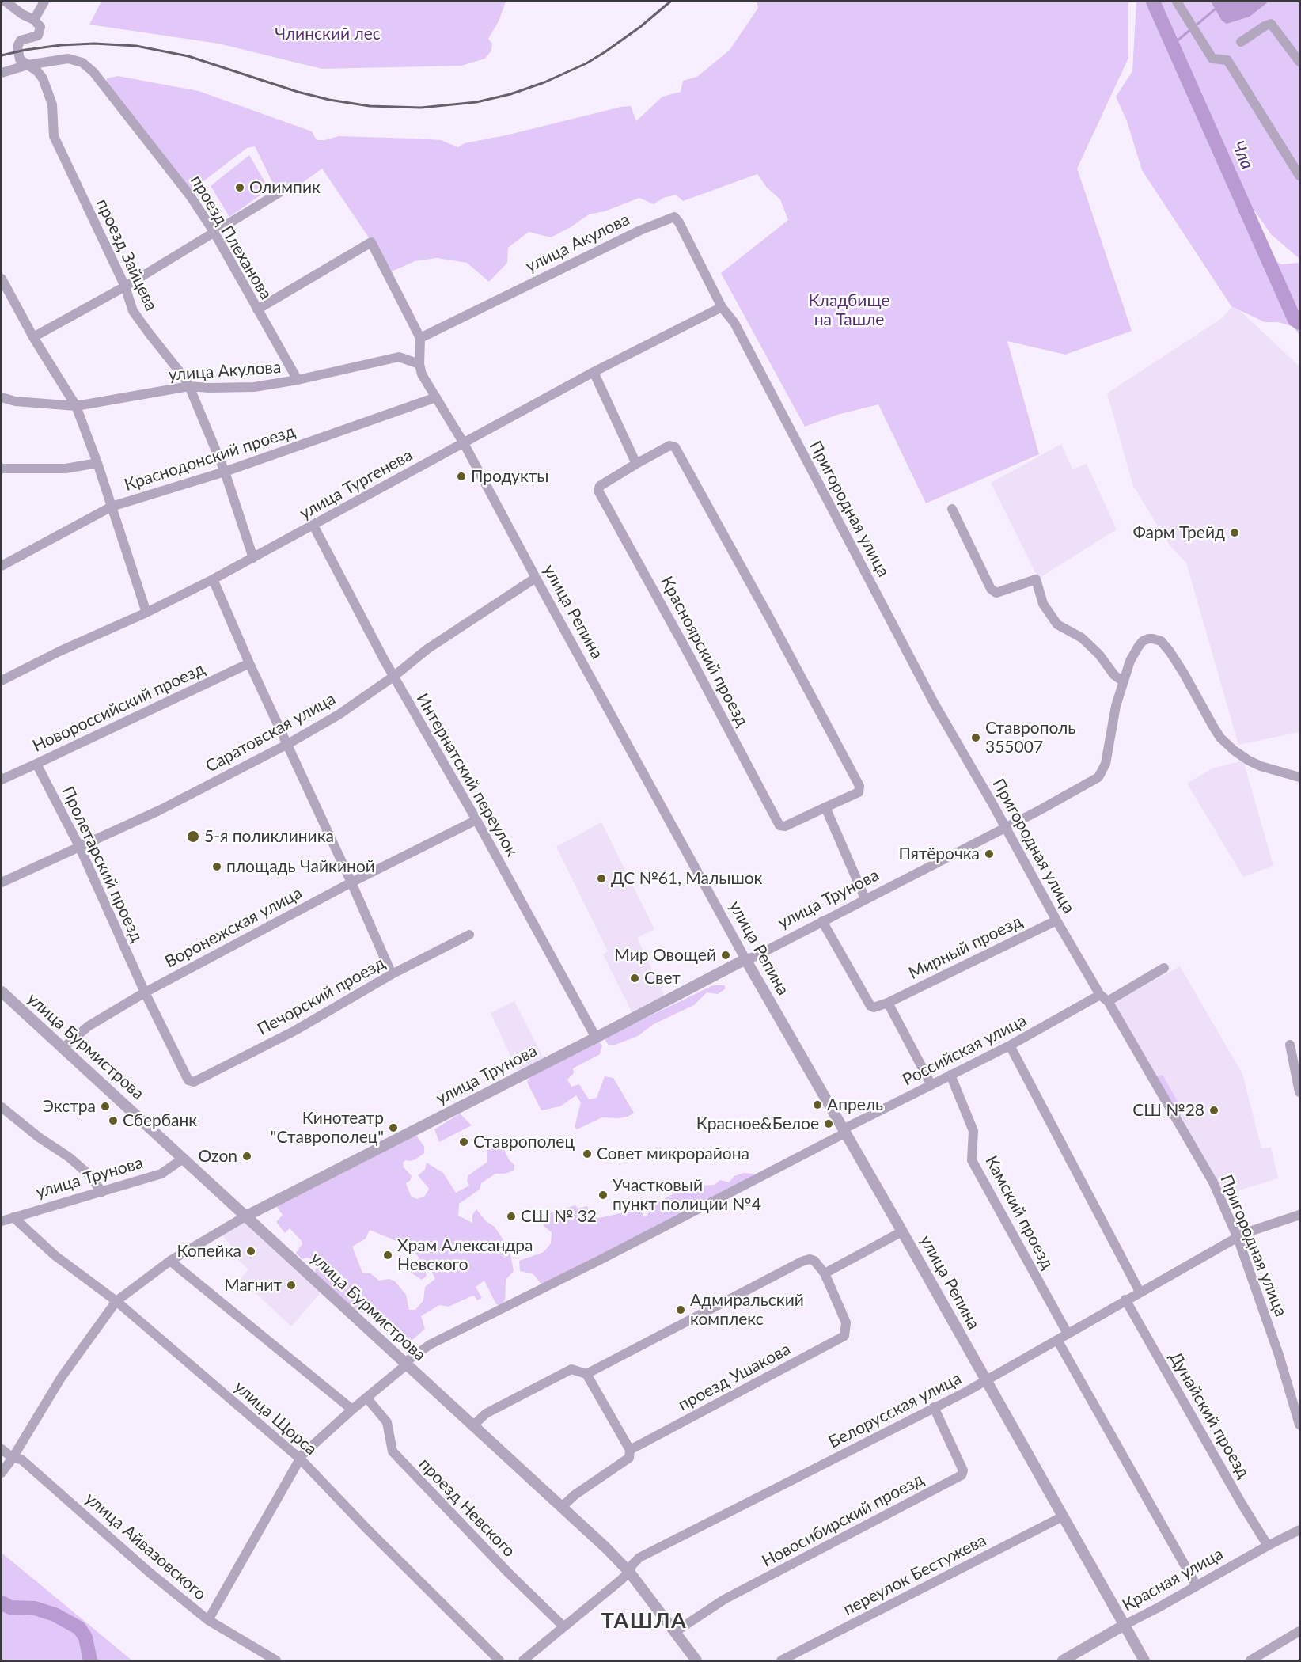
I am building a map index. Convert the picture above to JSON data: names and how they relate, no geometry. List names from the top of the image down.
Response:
{
  "streets": {
    "street": [
      "проезд Плеханова",
      "улица Акулова",
      "проезд Зайцева",
      "Краснодонский проезд",
      "улица Тургенева",
      "Пригородная улица",
      "улица Репина",
      "Красноярский проезд",
      "Новороссийский проезд",
      "Саратовская улица",
      "Интернатский переулок",
      "Пролетарский проезд",
      "улица Трунова",
      "Воронежская улица",
      "Мирный проезд",
      "Печорский проезд",
      "улица Бурмистрова",
      "Российская улица",
      "Камский проезд",
      "проезд Ушакова",
      "Белорусская улица",
      "Дунайский проезд",
      "улица Щорса",
      "проезд Невского",
      "Новосибирский проезд",
      "улица Айвазовского",
      "переулок Бестужева",
      "Красная улица"
    ]
  },
  "crossings": [
    ["проезд Плеханова", "улица Акулова"],
    ["проезд Плеханова", "проезд Зайцева"],
    ["проезд Плеханова", "улица Репина"],
    ["улица Акулова", "проезд Зайцева"],
    ["улица Акулова", "Пригородная улица"],
    ["улица Акулова", "улица Репина"],
    ["проезд Зайцева", "Краснодонский проезд"],
    ["проезд Зайцева", "улица Тургенева"],
    ["Краснодонский проезд", "улица Репина"],
    ["улица Тургенева", "Пригородная улица"],
    ["улица Тургенева", "улица Репина"],
    ["улица Тургенева", "Интернатский переулок"],
    ["Пригородная улица", "улица Трунова"],
    ["Пригородная улица", "Мирный проезд"],
    ["Пригородная улица", "Российская улица"],
    ["Пригородная улица", "Белорусская улица"],
    ["улица Репина", "Саратовская улица"],
    ["улица Репина", "улица Трунова"],
    ["улица Репина", "Российская улица"],
    ["улица Репина", "Белорусская улица"],
    ["улица Репина", "переулок Бестужева"],
    ["улица Репина", "Красная улица"],
    ["Новороссийский проезд", "Пролетарский проезд"],
    ["Саратовская улица", "Интернатский переулок"],
    ["Саратовская улица", "Пролетарский проезд"],
    ["Интернатский переулок", "улица Трунова"],
    ["Интернатский переулок", "Воронежская улица"],
    ["Пролетарский проезд", "Воронежская улица"],
    ["Пролетарский проезд", "Печорский проезд"],
    ["улица Трунова", "улица Бурмистрова"],
    ["улица Трунова", "улица Щорса"],
    ["Воронежская улица", "улица Бурмистрова"],
    ["улица Бурмистрова", "Российская улица"],
    ["улица Бурмистрова", "проезд Ушакова"],
    ["улица Бурмистрова", "Белорусская улица"],
    ["улица Бурмистрова", "Новосибирский проезд"],
    ["Российская улица", "Камский проезд"],
    ["Российская улица", "улица Щорса"],
    ["Российская улица", "проезд Невского"],
    ["Российская улица", "улица Айвазовского"],
    ["Камский проезд", "Белорусская улица"],
    ["Белорусская улица", "Дунайский проезд"],
    ["Белорусская улица", "проезд Невского"],
    ["Белорусская улица", "Новосибирский проезд"],
    ["Дунайский проезд", "Красная улица"]
  ],
  "districts": ["ТАШЛА"],
  "water": ["Чла"],
  "parks": ["Члинский лес", "Кладбище на Ташле"],
  "places": [
    "Олимпик",
    "Продукты",
    "Фарм Трейд",
    "Ставрополь 355007",
    "5-я поликлиника",
    "Пятёрочка",
    "площадь Чайкиной",
    "ДС №61, Малышок",
    "Мир Овощей",
    "Свет",
    "Апрель",
    "Экстра",
    "СШ №28",
    "Сбербанк",
    "Красное&Белое",
    "Кинотеатр \"Ставрополец\"",
    "Ставрополец",
    "Совет микрорайона",
    "Ozon",
    "Участковый пункт полиции №4",
    "СШ № 32",
    "Копейка",
    "Храм Александра Невского",
    "Магнит",
    "Адмиральский комплекс"
  ]
}
